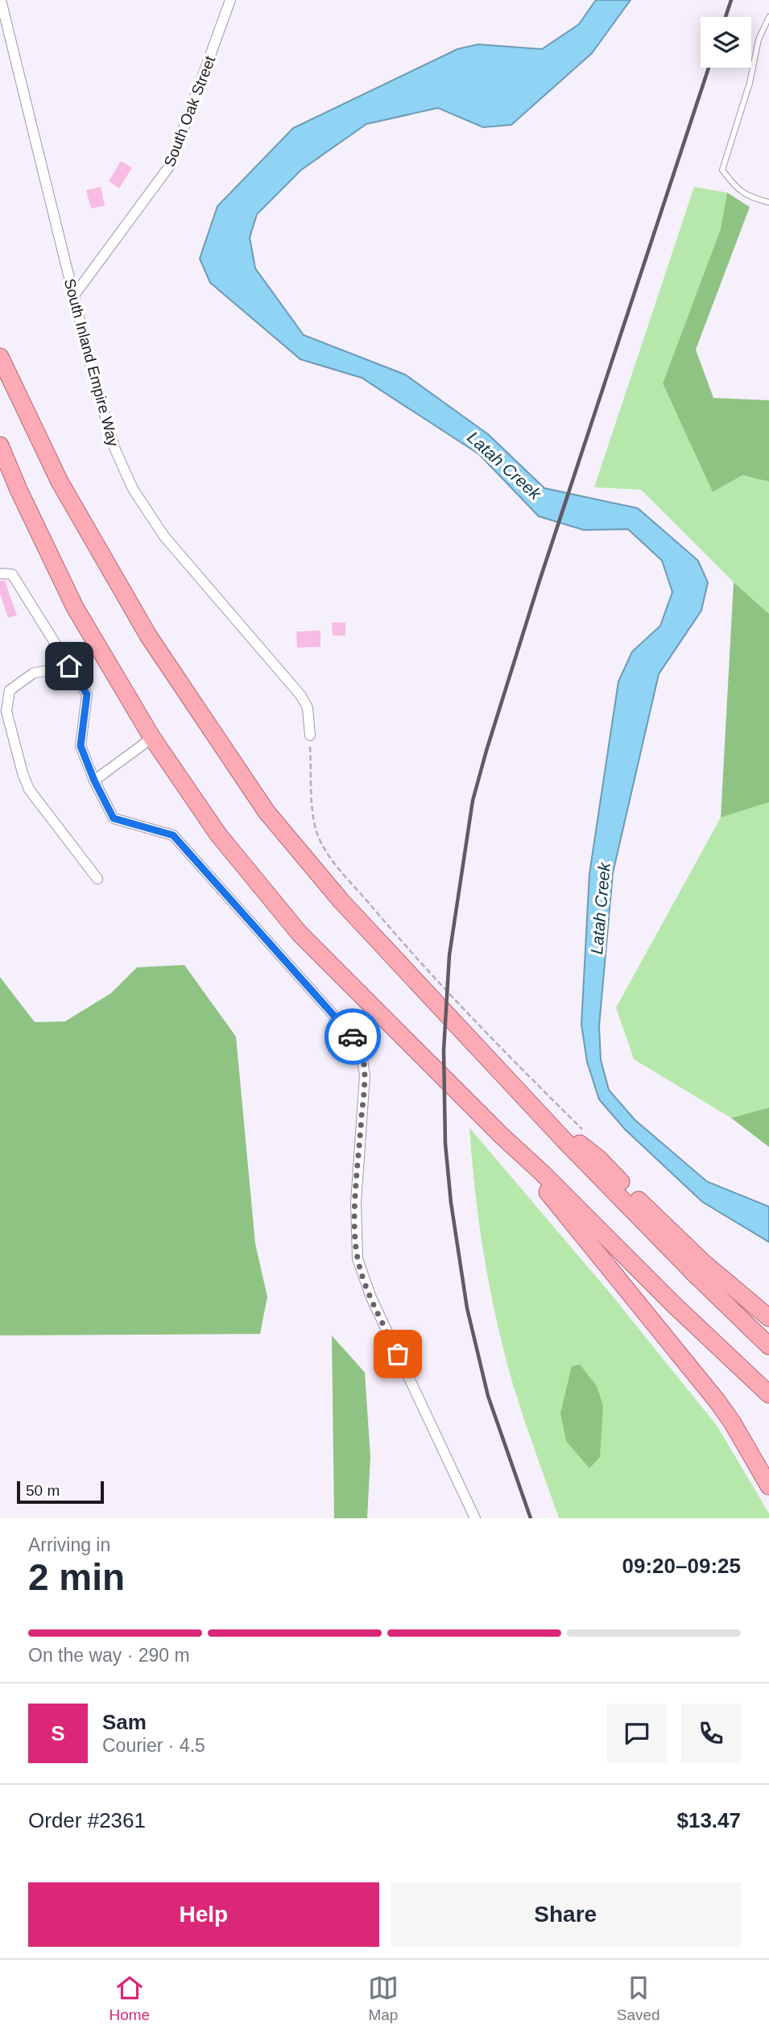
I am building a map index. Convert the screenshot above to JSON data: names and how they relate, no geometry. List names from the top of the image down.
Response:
{
  "streets": {
    "street": ["South Oak Street", "South Inland Empire Way"]
  },
  "crossings": [
    ["South Oak Street", "South Inland Empire Way"]
  ],
  "water": ["Latah Creek"],
  "scale_bar": "50 m",
  "page": {
    "scale": "50 m",
    "heading": ["2 min", "Arriving in", "09:20–09:25"],
    "panel": [
      "Sam",
      "Courier · 4.5",
      "Order #2361",
      "$13.47"
    ],
    "bar": "On the way · 290 m",
    "round": "S",
    "buttons": ["Help", "Share"],
    "tabs": ["Home", "Map", "Saved"]
  }
}
